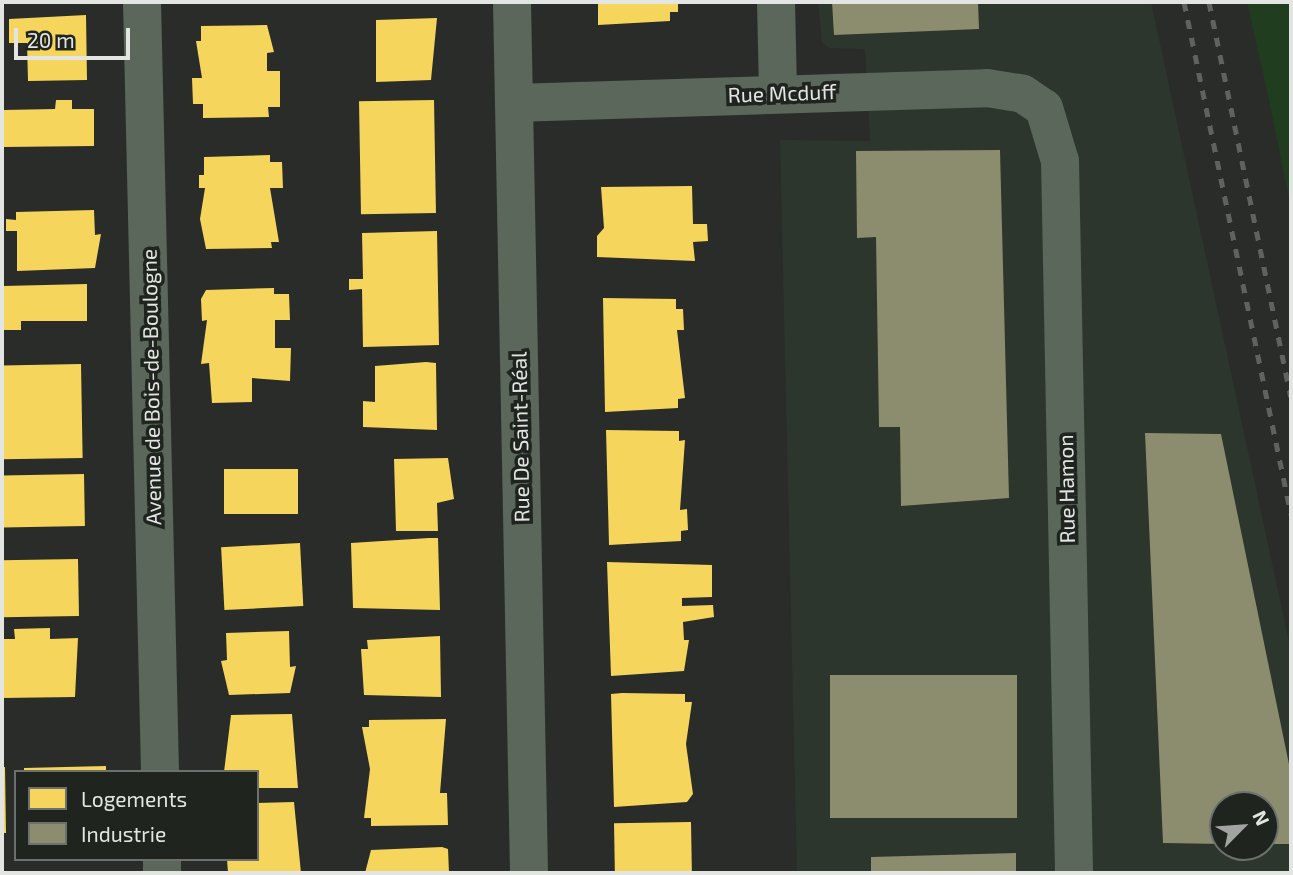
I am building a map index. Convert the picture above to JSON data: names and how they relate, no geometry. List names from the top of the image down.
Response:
{
  "streets": {
    "street": [
      "Rue Mcduff",
      "Avenue de Bois-de-Boulogne",
      "Rue De Saint-Réal",
      "Rue Hamon"
    ]
  },
  "crossings": [
    ["Rue Mcduff", "Rue De Saint-Réal"],
    ["Rue Mcduff", "Rue Hamon"]
  ],
  "legend": ["Logements", "Industrie"],
  "scale_bar": "20 m",
  "north": "top right"
}
